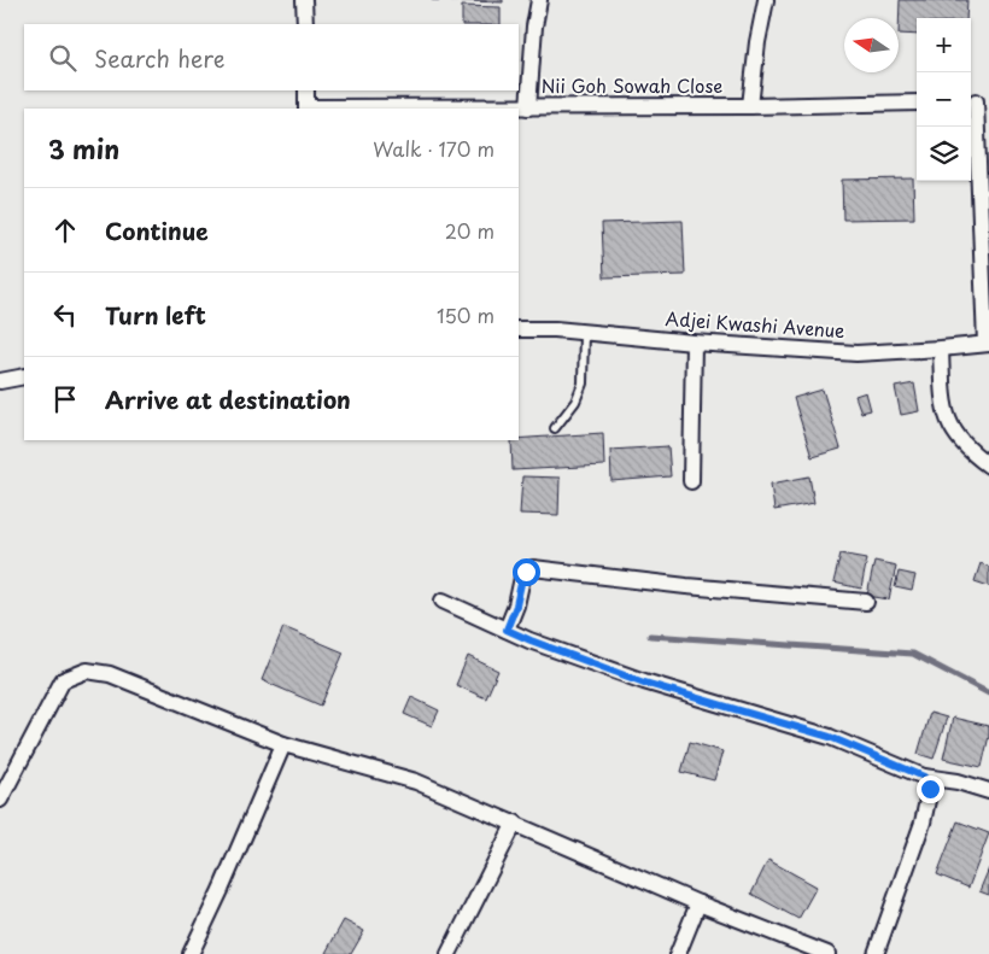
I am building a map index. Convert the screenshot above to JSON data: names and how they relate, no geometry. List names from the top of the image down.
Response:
{
  "streets": {
    "street": ["Nii Goh Sowah Close", "Adjei Kwashi Avenue"]
  },
  "north": "left",
  "page": {
    "map_buttons": ["+", "−"],
    "search": "Search here",
    "heading": ["3 min", "Walk · 170 m"],
    "list": [
      ["Continue", "20 m"],
      ["Turn left", "150 m"],
      "Arrive at destination"
    ]
  }
}
